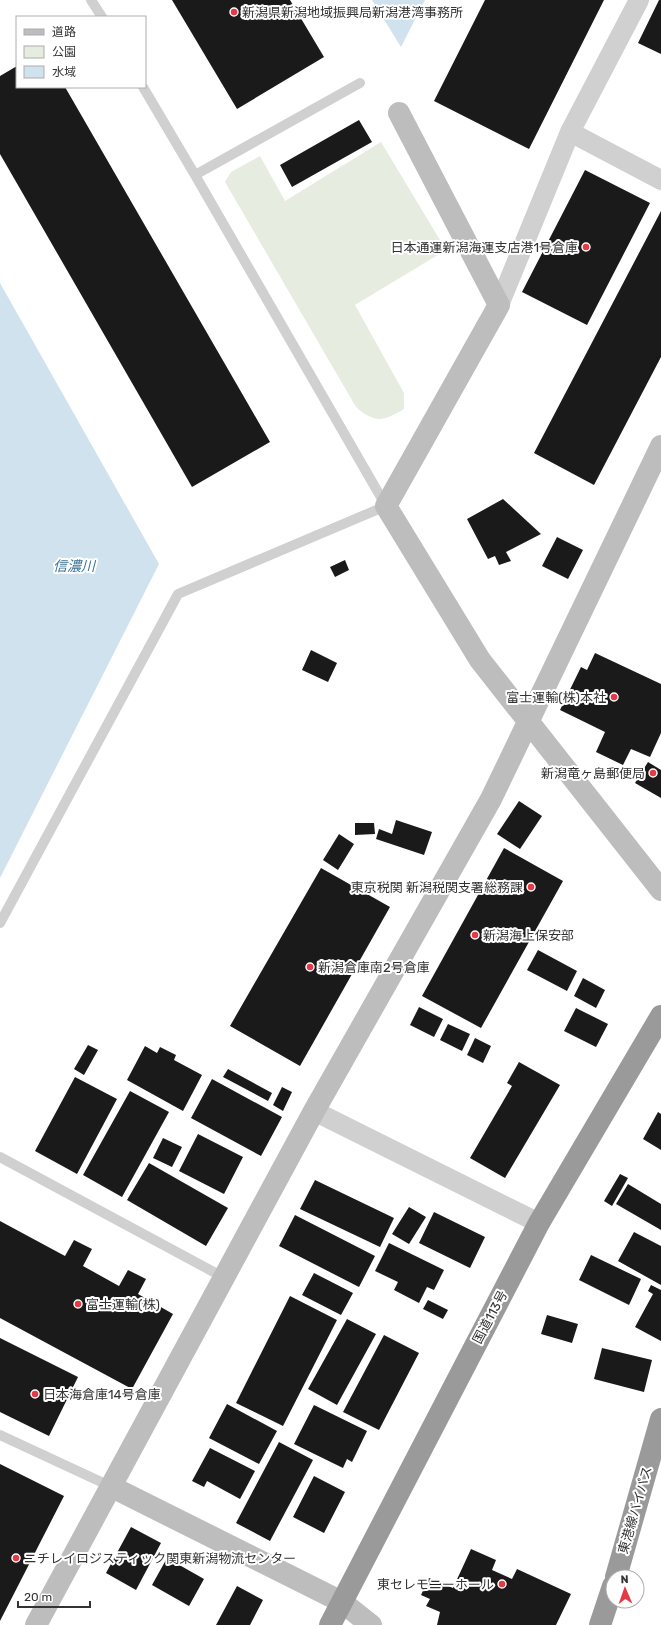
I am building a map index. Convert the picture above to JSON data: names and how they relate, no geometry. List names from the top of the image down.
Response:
{
  "streets": {
    "highway": ["国道113号", "東港線バイパス"]
  },
  "water": ["信濃川"],
  "places": [
    "新潟県新潟地域振興局新潟港湾事務所",
    "日本通運新潟海運支店港1号倉庫",
    "富士運輸(株)本社",
    "新潟竜ヶ島郵便局",
    "東京税関 新潟税関支署総務課",
    "新潟海上保安部",
    "新潟倉庫南2号倉庫",
    "富士運輸(株)",
    "日本海倉庫14号倉庫",
    "ニチレイロジスティック関東新潟物流センター",
    "東セレモニーホール"
  ],
  "legend": ["道路", "公園", "水域"],
  "scale_bar": "20 m",
  "north": "top"
}
